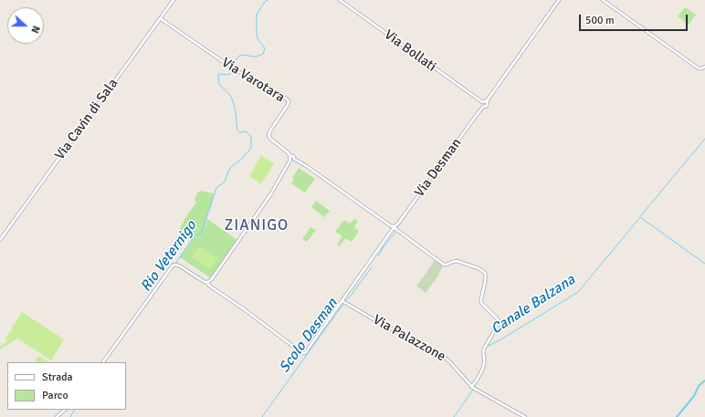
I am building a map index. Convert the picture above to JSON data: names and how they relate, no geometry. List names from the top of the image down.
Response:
{
  "streets": {
    "street": [
      "Via Bollati",
      "Via Varotara",
      "Via Cavin di Sala",
      "Via Desman",
      "Via Palazzone"
    ]
  },
  "crossings": [
    ["Via Bollati", "Via Desman"],
    ["Via Varotara", "Via Cavin di Sala"],
    ["Via Desman", "Via Palazzone"]
  ],
  "districts": ["ZIANIGO"],
  "water": ["Rio Veternigo", "Canale Balzana", "Scolo Desman"],
  "legend": ["Strada", "Parco"],
  "scale_bar": "500 m",
  "north": "right"
}
